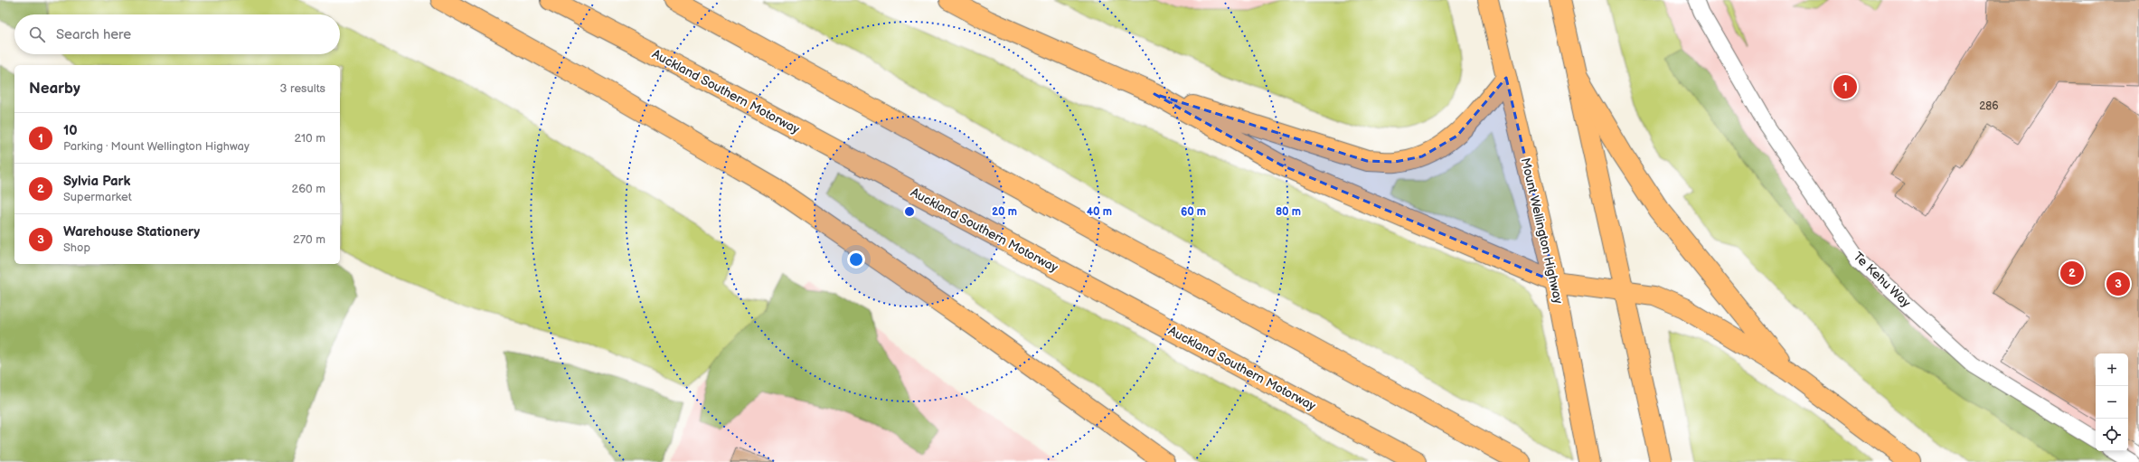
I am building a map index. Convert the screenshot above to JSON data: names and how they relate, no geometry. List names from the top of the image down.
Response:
{
  "streets": {
    "main road": ["Auckland Southern Motorway", "Mount Wellington Highway"],
    "lane": ["Te Kehu Way"]
  },
  "house_numbers": ["286"],
  "page": {
    "search": "Search here",
    "heading": ["Nearby", "3 results"],
    "pins": ["1", "2", "3"],
    "list": [
      {
        "mark": "1",
        "name": "10",
        "note": "Parking · Mount Wellington Highway",
        "value": "210 m"
      },
      {
        "mark": "2",
        "name": "Sylvia Park",
        "note": "Supermarket",
        "value": "260 m"
      },
      {
        "mark": "3",
        "name": "Warehouse Stationery",
        "note": "Shop",
        "value": "270 m"
      }
    ],
    "map_buttons": ["+", "−"]
  },
  "rings": [
    "20 m",
    "40 m",
    "60 m",
    "80 m"
  ]
}
